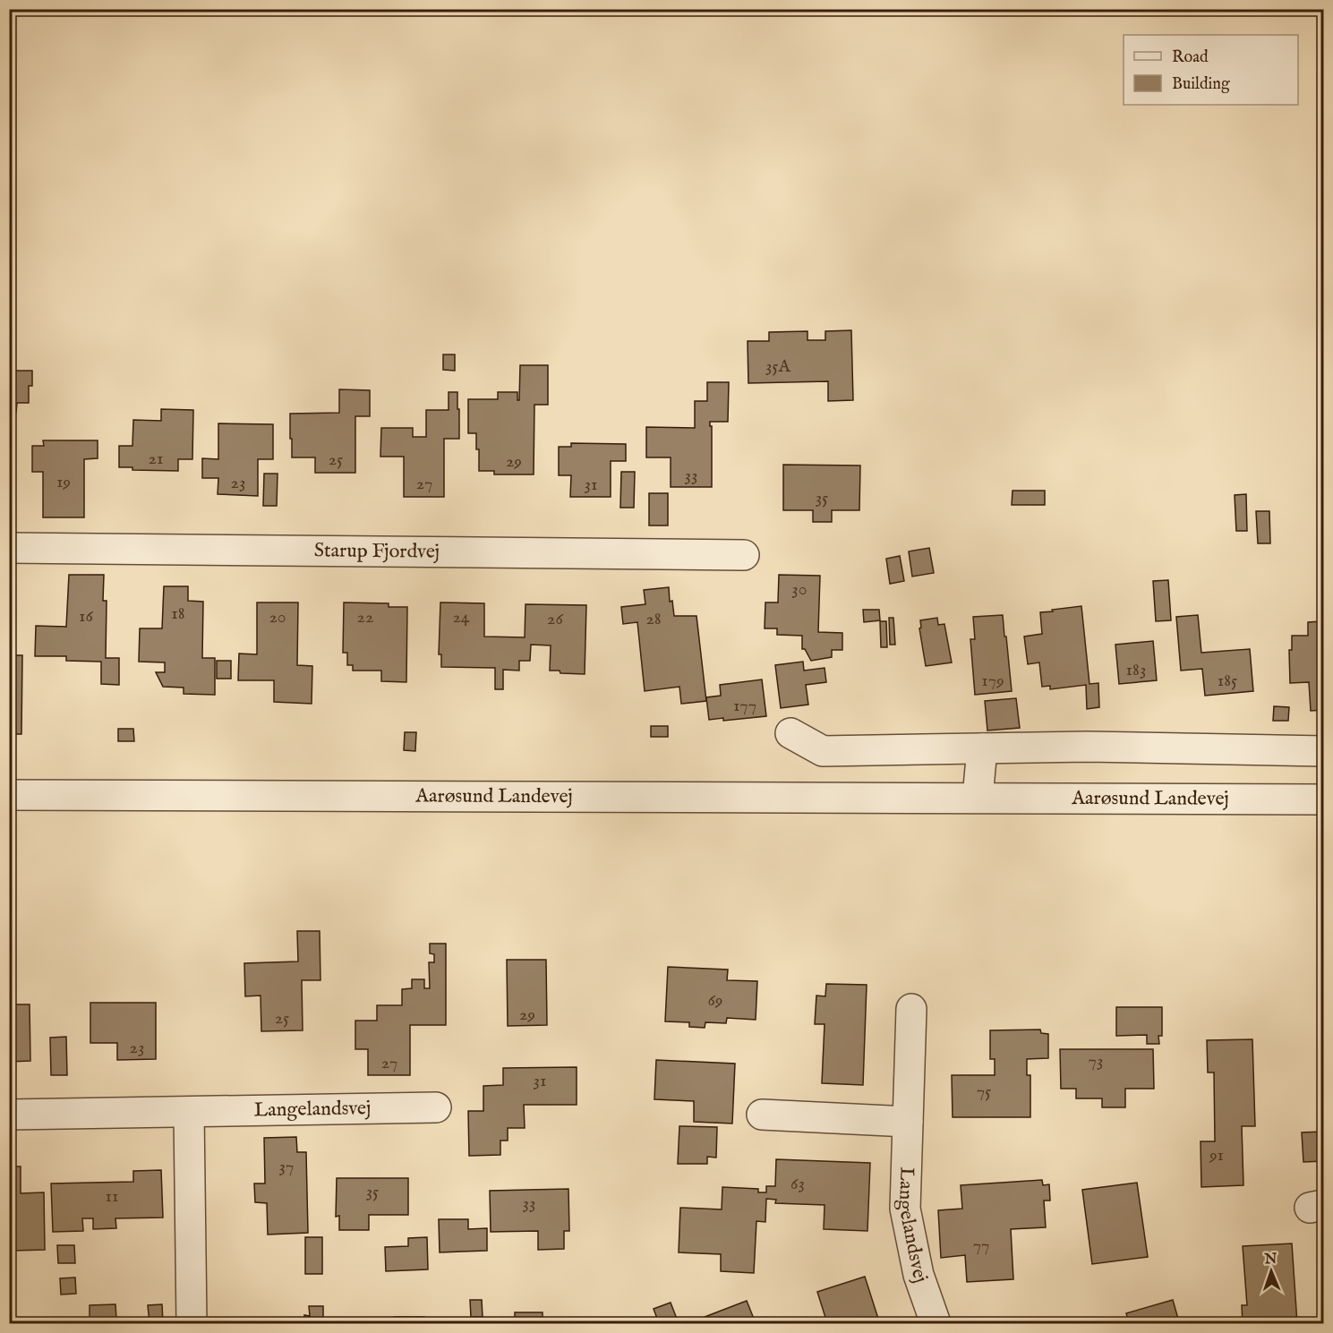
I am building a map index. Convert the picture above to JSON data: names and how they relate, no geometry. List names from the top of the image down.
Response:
{
  "streets": {
    "street": ["Starup Fjordvej", "Aarøsund Landevej", "Langelandsvej"]
  },
  "house_numbers": [
    "35A",
    "21",
    "25",
    "29",
    "33",
    "19",
    "23",
    "27",
    "31",
    "35",
    "30",
    "18",
    "16",
    "20",
    "22",
    "24",
    "26",
    "28",
    "183",
    "179",
    "185",
    "177",
    "69",
    "29",
    "25",
    "23",
    "73",
    "27",
    "31",
    "75",
    "91",
    "37",
    "63",
    "35",
    "11",
    "33",
    "77"
  ],
  "legend": ["Road", "Building"],
  "north": "top"
}
